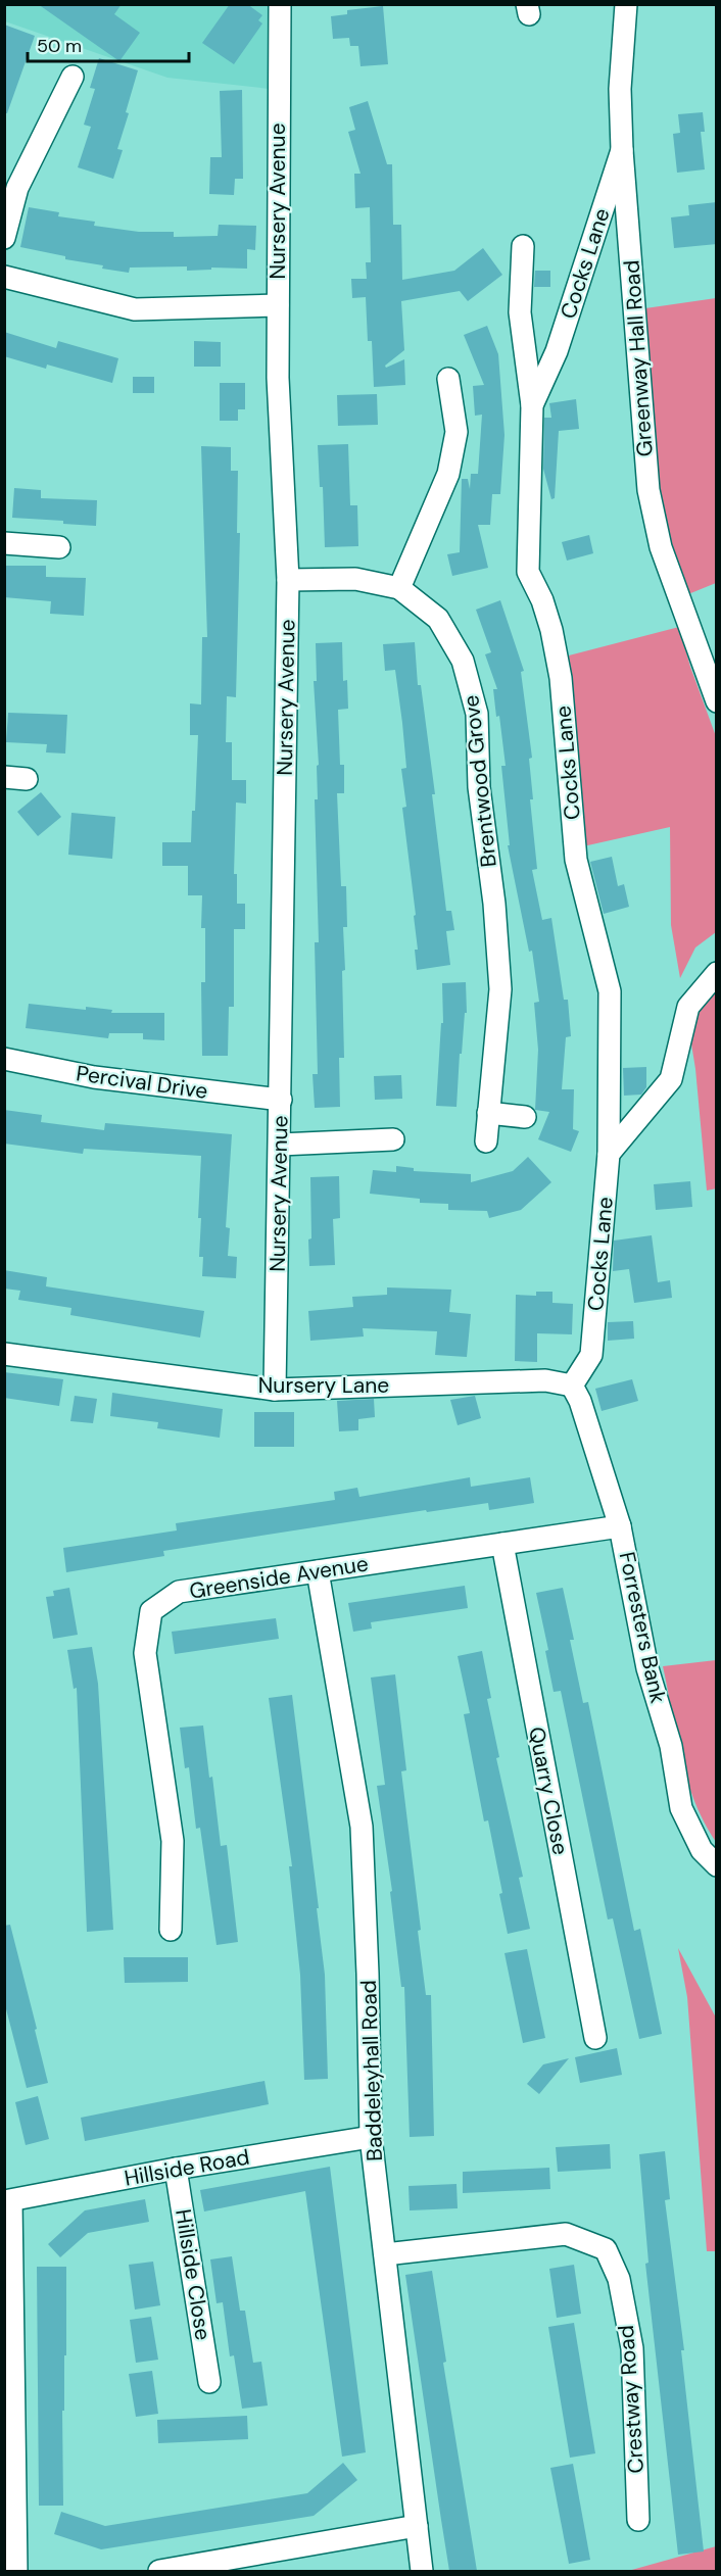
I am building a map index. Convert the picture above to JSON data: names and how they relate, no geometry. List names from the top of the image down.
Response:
{
  "streets": {
    "street": [
      "Nursery Avenue",
      "Cocks Lane",
      "Greenway Hall Road",
      "Brentwood Grove",
      "Percival Drive",
      "Nursery Lane",
      "Greenside Avenue",
      "Forresters Bank",
      "Quarry Close",
      "Baddeleyhall Road",
      "Hillside Road",
      "Hillside Close",
      "Crestway Road"
    ]
  },
  "crossings": [
    ["Nursery Avenue", "Brentwood Grove"],
    ["Nursery Avenue", "Percival Drive"],
    ["Nursery Avenue", "Nursery Lane"],
    ["Cocks Lane", "Greenway Hall Road"],
    ["Cocks Lane", "Nursery Lane"],
    ["Cocks Lane", "Forresters Bank"],
    ["Nursery Lane", "Forresters Bank"],
    ["Greenside Avenue", "Forresters Bank"],
    ["Greenside Avenue", "Quarry Close"],
    ["Greenside Avenue", "Baddeleyhall Road"],
    ["Baddeleyhall Road", "Hillside Road"],
    ["Baddeleyhall Road", "Crestway Road"],
    ["Hillside Road", "Hillside Close"]
  ],
  "scale_bar": "50 m"
}
